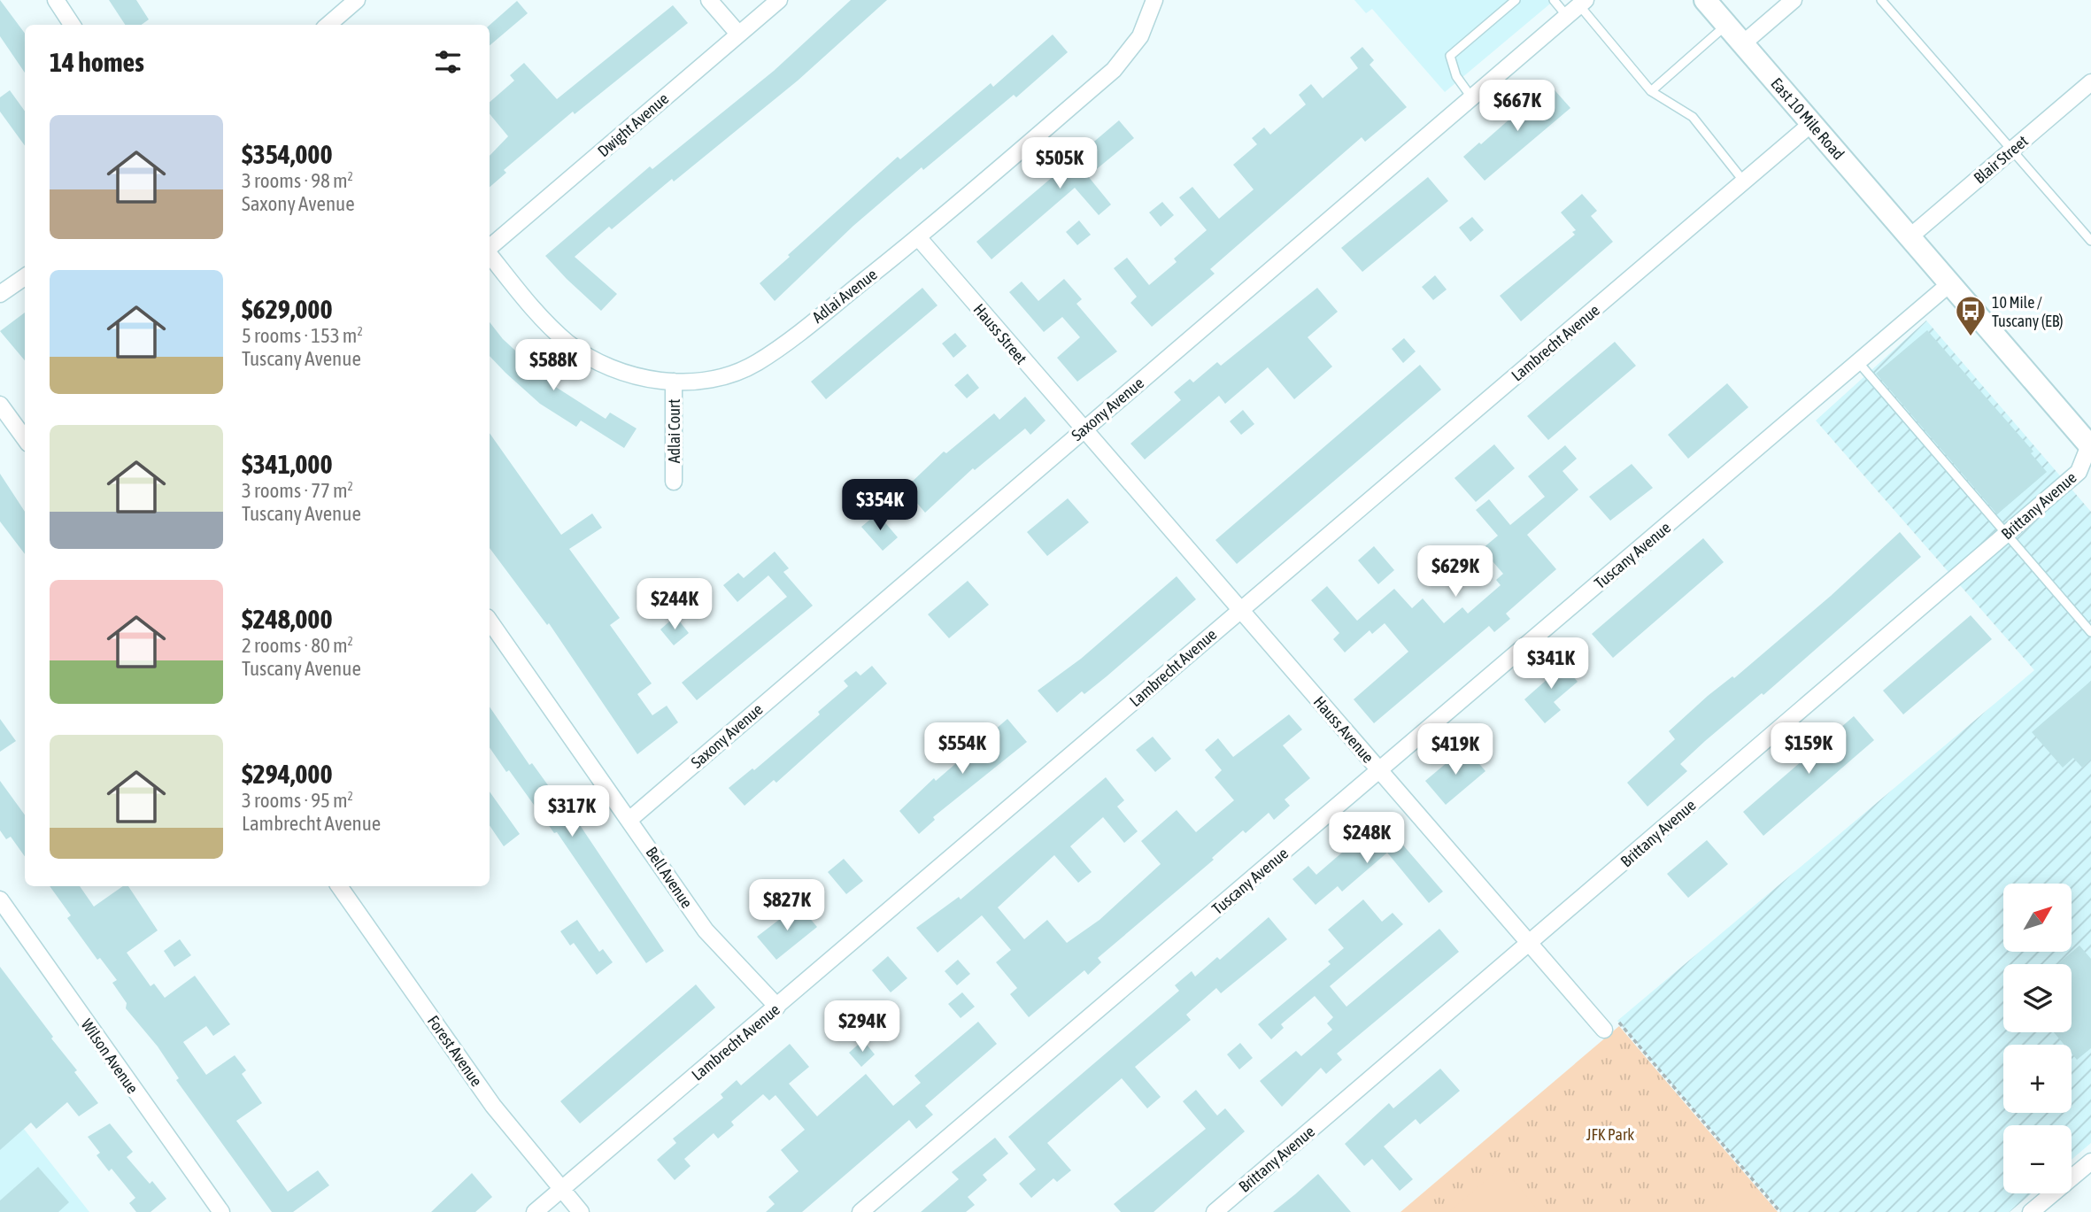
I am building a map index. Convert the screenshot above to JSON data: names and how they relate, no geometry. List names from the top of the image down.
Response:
{
  "streets": {
    "main road": ["East 10 Mile Road"],
    "street": [
      "Dwight Avenue",
      "Blair Street",
      "Adlai Avenue",
      "Hauss Street",
      "Lambrecht Avenue",
      "Saxony Avenue",
      "Adlai Court",
      "Brittany Avenue",
      "Tuscany Avenue",
      "Hauss Avenue",
      "Bell Avenue",
      "Forest Avenue",
      "Wilson Avenue"
    ]
  },
  "crossings": [
    ["East 10 Mile Road", "Blair Street"],
    ["East 10 Mile Road", "Lambrecht Avenue"],
    ["East 10 Mile Road", "Tuscany Avenue"],
    ["Adlai Avenue", "Hauss Street"],
    ["Adlai Avenue", "Adlai Court"],
    ["Hauss Street", "Saxony Avenue"],
    ["Hauss Street", "Hauss Avenue"],
    ["Lambrecht Avenue", "Hauss Avenue"],
    ["Lambrecht Avenue", "Bell Avenue"],
    ["Lambrecht Avenue", "Forest Avenue"],
    ["Saxony Avenue", "Hauss Avenue"],
    ["Saxony Avenue", "Bell Avenue"],
    ["Brittany Avenue", "Hauss Avenue"],
    ["Tuscany Avenue", "Hauss Avenue"]
  ],
  "parks": ["JFK Park"],
  "places": {
    "bus stop": ["10 Mile / Tuscany (EB)"]
  },
  "north": "top right",
  "page": {
    "heading": "14 homes",
    "price": [
      "$667K",
      "$505K",
      "$588K",
      "$354K",
      "$629K",
      "$244K",
      "$341K",
      "$554K",
      "$159K",
      "$419K",
      "$317K",
      "$248K",
      "$827K",
      "$294K"
    ],
    "list": [
      {
        "name": "$354,000",
        "note": "3 rooms · 98 m² · Saxony Avenue"
      },
      {
        "name": "$629,000",
        "note": "5 rooms · 153 m² · Tuscany Avenue"
      },
      {
        "name": "$341,000",
        "note": "3 rooms · 77 m² · Tuscany Avenue"
      },
      {
        "name": "$248,000",
        "note": "2 rooms · 80 m² · Tuscany Avenue"
      },
      {
        "name": "$294,000",
        "note": "3 rooms · 95 m² · Lambrecht Avenue"
      }
    ],
    "map_buttons": ["+", "−"]
  }
}
